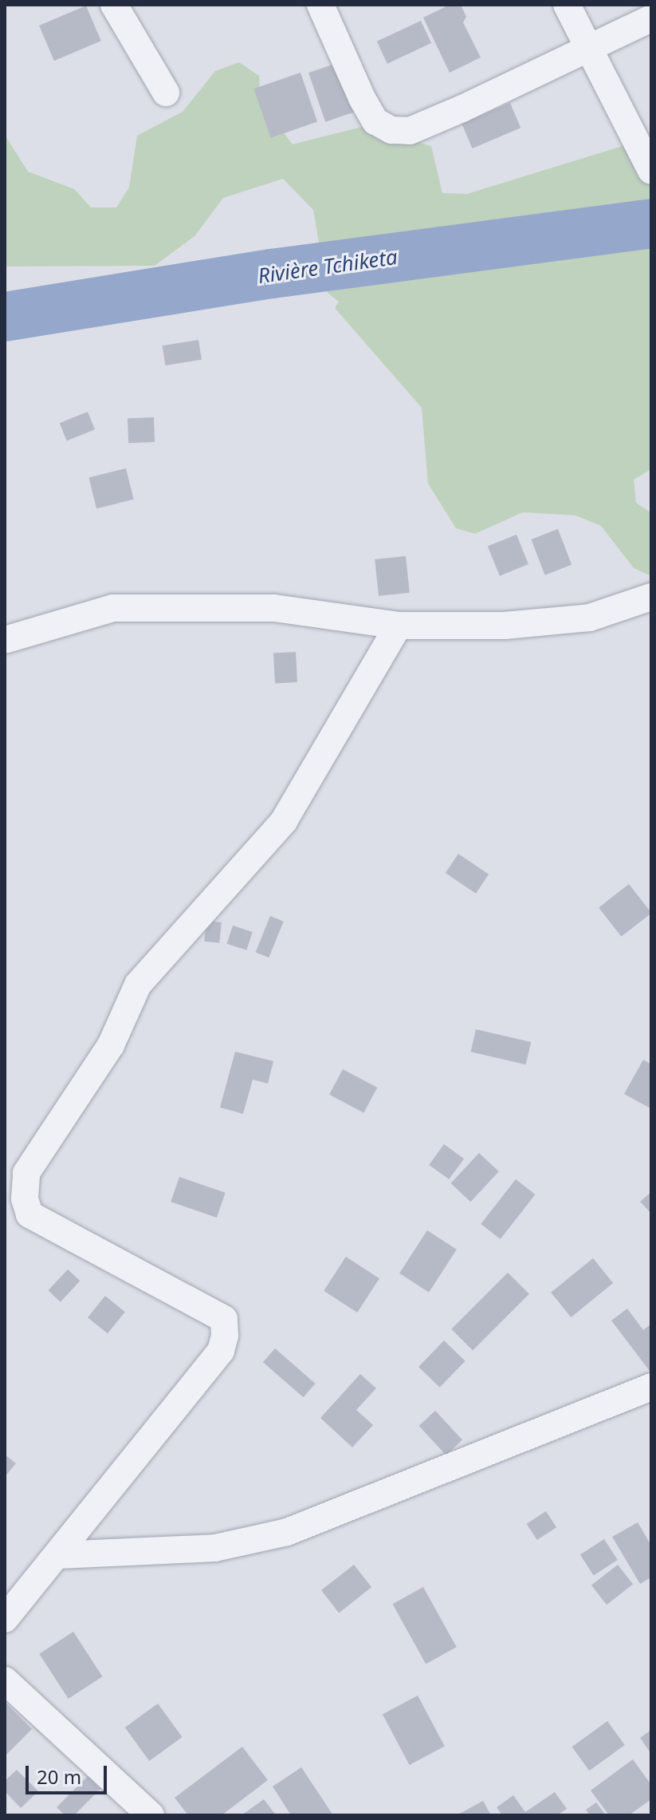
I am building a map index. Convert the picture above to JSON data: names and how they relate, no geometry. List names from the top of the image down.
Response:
{
  "water": ["Rivière Tchiketa"],
  "scale_bar": "20 m"
}
